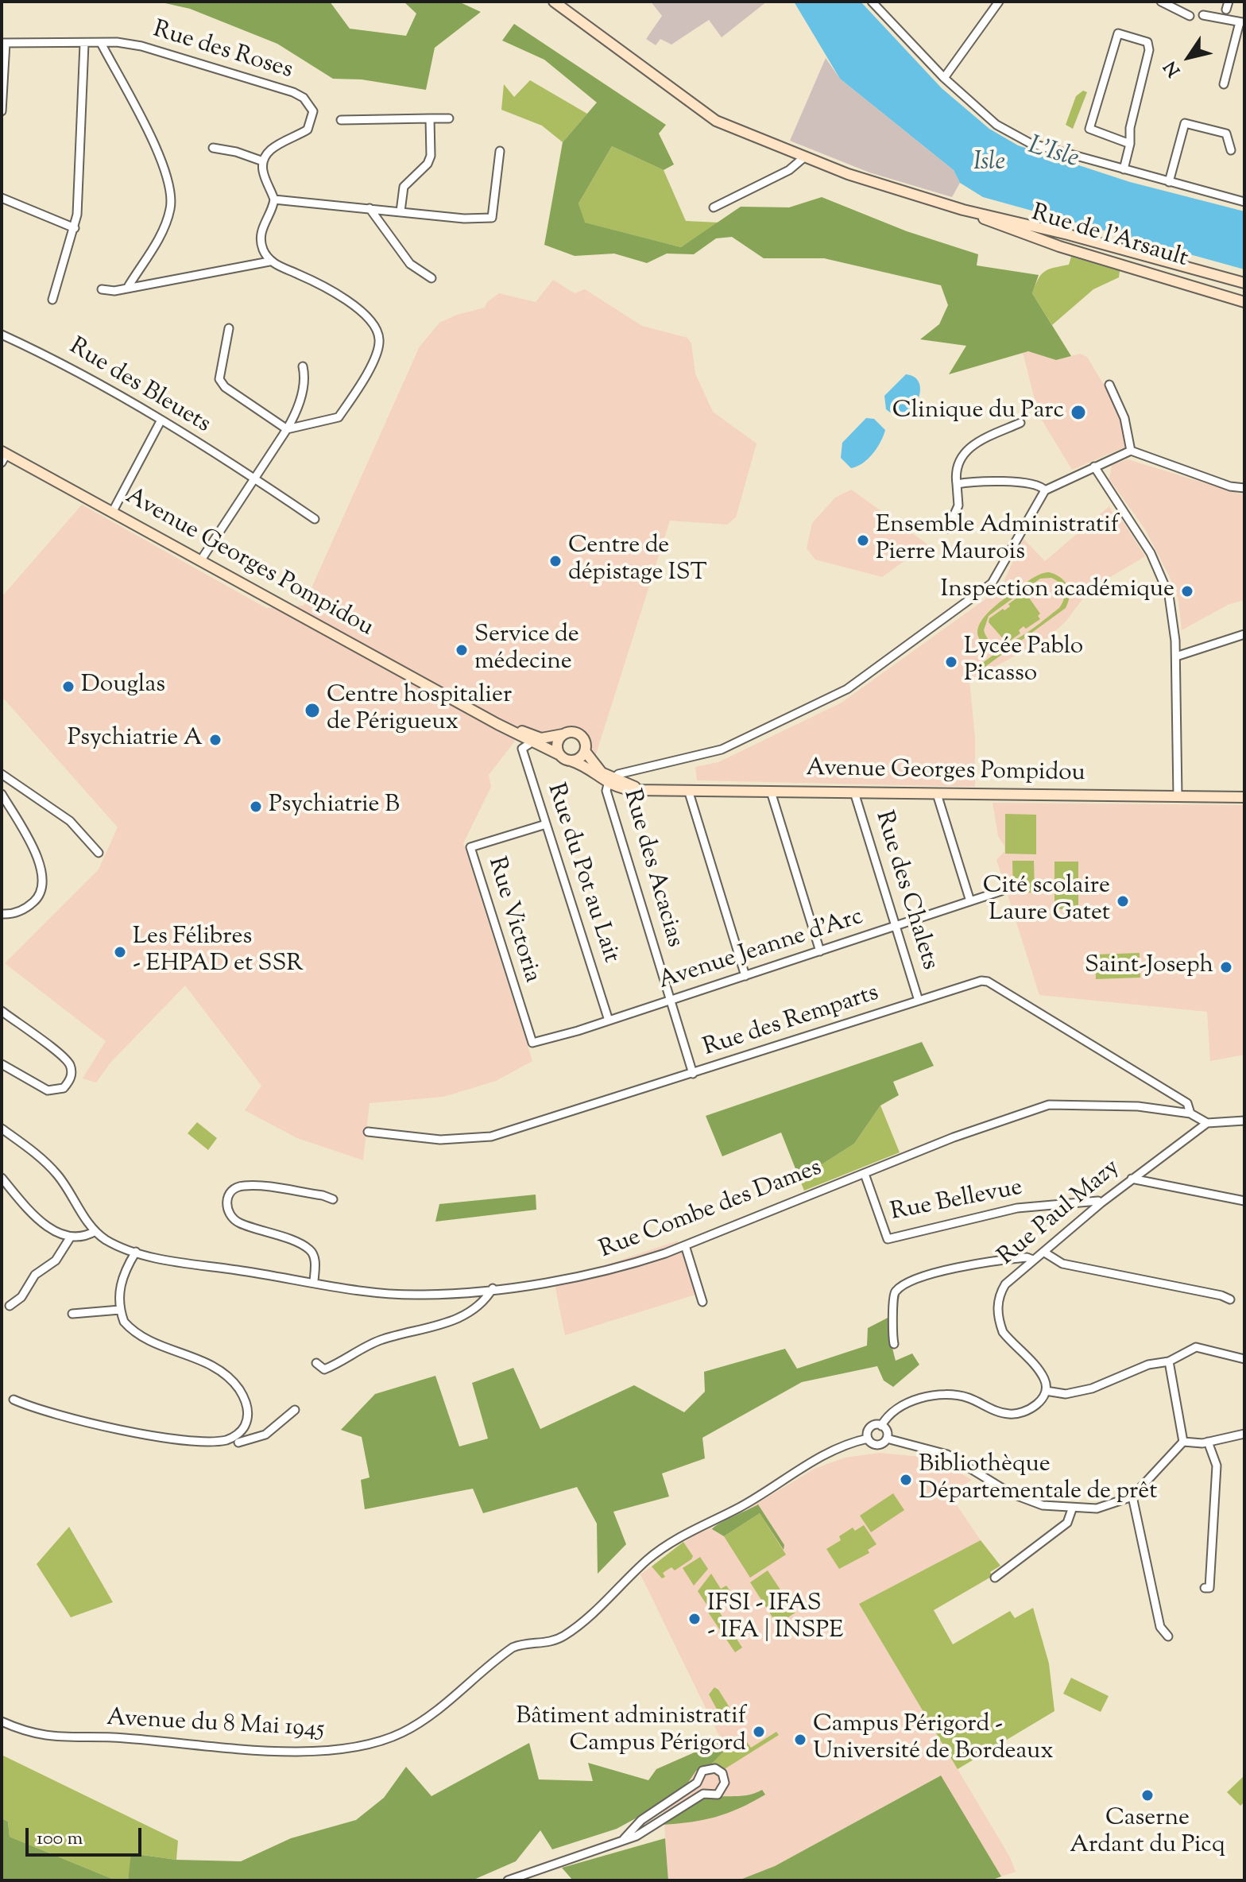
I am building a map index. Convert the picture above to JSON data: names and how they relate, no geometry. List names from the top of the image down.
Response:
{
  "streets": {
    "main road": ["Rue de l'Arsault", "Avenue Georges Pompidou"],
    "street": [
      "Rue des Roses",
      "Rue des Bleuets",
      "Rue des Acacias",
      "Rue du Pot au Lait",
      "Rue des Chalets",
      "Rue Victoria",
      "Avenue Jeanne d'Arc",
      "Rue des Remparts",
      "Rue Bellevue",
      "Rue Combe des Dames",
      "Rue Paul Mazy",
      "Avenue du 8 Mai 1945"
    ]
  },
  "crossings": [
    ["Avenue Georges Pompidou", "Rue des Acacias"],
    ["Avenue Georges Pompidou", "Rue du Pot au Lait"],
    ["Avenue Georges Pompidou", "Rue des Chalets"],
    ["Rue des Acacias", "Avenue Jeanne d'Arc"],
    ["Rue des Acacias", "Rue des Remparts"],
    ["Rue du Pot au Lait", "Rue Victoria"],
    ["Rue du Pot au Lait", "Avenue Jeanne d'Arc"],
    ["Rue des Chalets", "Avenue Jeanne d'Arc"],
    ["Rue des Chalets", "Rue des Remparts"],
    ["Rue Victoria", "Avenue Jeanne d'Arc"],
    ["Rue des Remparts", "Rue Combe des Dames"],
    ["Rue Bellevue", "Rue Combe des Dames"],
    ["Rue Bellevue", "Rue Paul Mazy"],
    ["Rue Combe des Dames", "Rue Paul Mazy"]
  ],
  "water": ["L'Isle", "Isle"],
  "places": [
    "Clinique du Parc",
    "Ensemble Administratif Pierre Maurois",
    "Centre de dépistage IST",
    "Inspection académique",
    "Service de médecine",
    "Lycée Pablo Picasso",
    "Douglas",
    "Centre hospitalier de Périgueux",
    "Psychiatrie A",
    "Psychiatrie B",
    "Cité scolaire Laure Gatet",
    "Les Félibres - EHPAD et SSR",
    "Saint-Joseph",
    "Bibliothèque Départementale de prêt",
    "IFSI - IFAS - IFA | INSPE",
    "Bâtiment administratif Campus Périgord",
    "Campus Périgord - Université de Bordeaux",
    "Caserne Ardant du Picq"
  ],
  "scale_bar": "100 m",
  "north": "bottom left"
}
